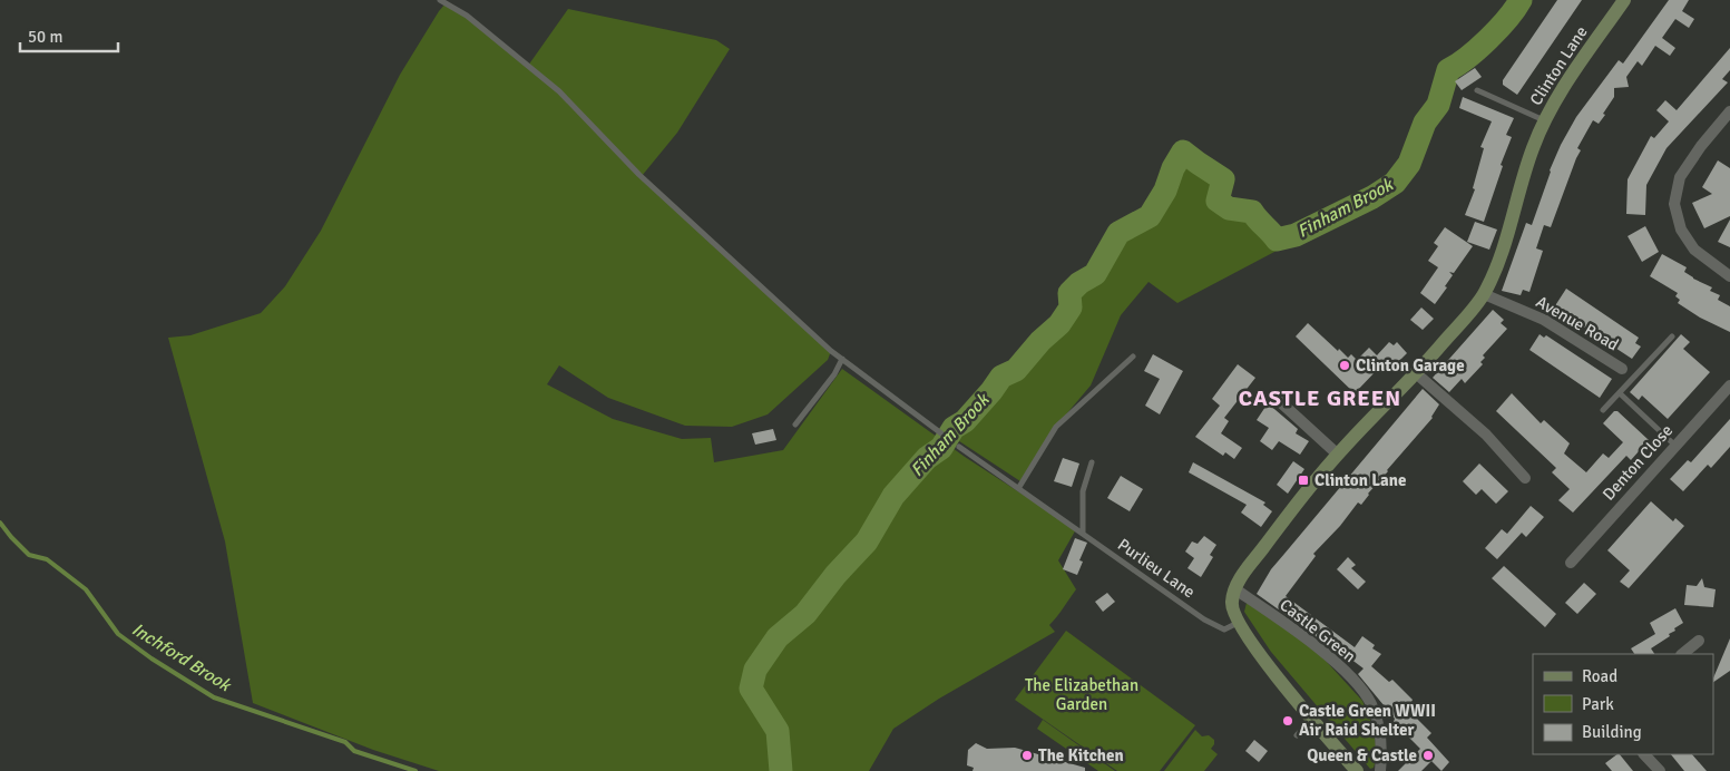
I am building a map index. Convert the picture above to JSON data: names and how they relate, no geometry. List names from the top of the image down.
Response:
{
  "streets": {
    "main road": ["Clinton Lane"],
    "street": ["Avenue Road", "Denton Close", "Castle Green"],
    "lane": ["Purlieu Lane"]
  },
  "crossings": [
    ["Clinton Lane", "Avenue Road"],
    ["Clinton Lane", "Purlieu Lane"],
    ["Clinton Lane", "Castle Green"]
  ],
  "districts": ["CASTLE GREEN"],
  "water": ["Finham Brook", "Inchford Brook"],
  "parks": ["The Elizabethan Garden"],
  "places": {
    "other": [
      "Clinton Garage",
      "Castle Green WWII Air Raid Shelter",
      "The Kitchen",
      "Queen & Castle"
    ],
    "transit": ["Clinton Lane"]
  },
  "legend": ["Road", "Park", "Building"],
  "scale_bar": "50 m"
}
